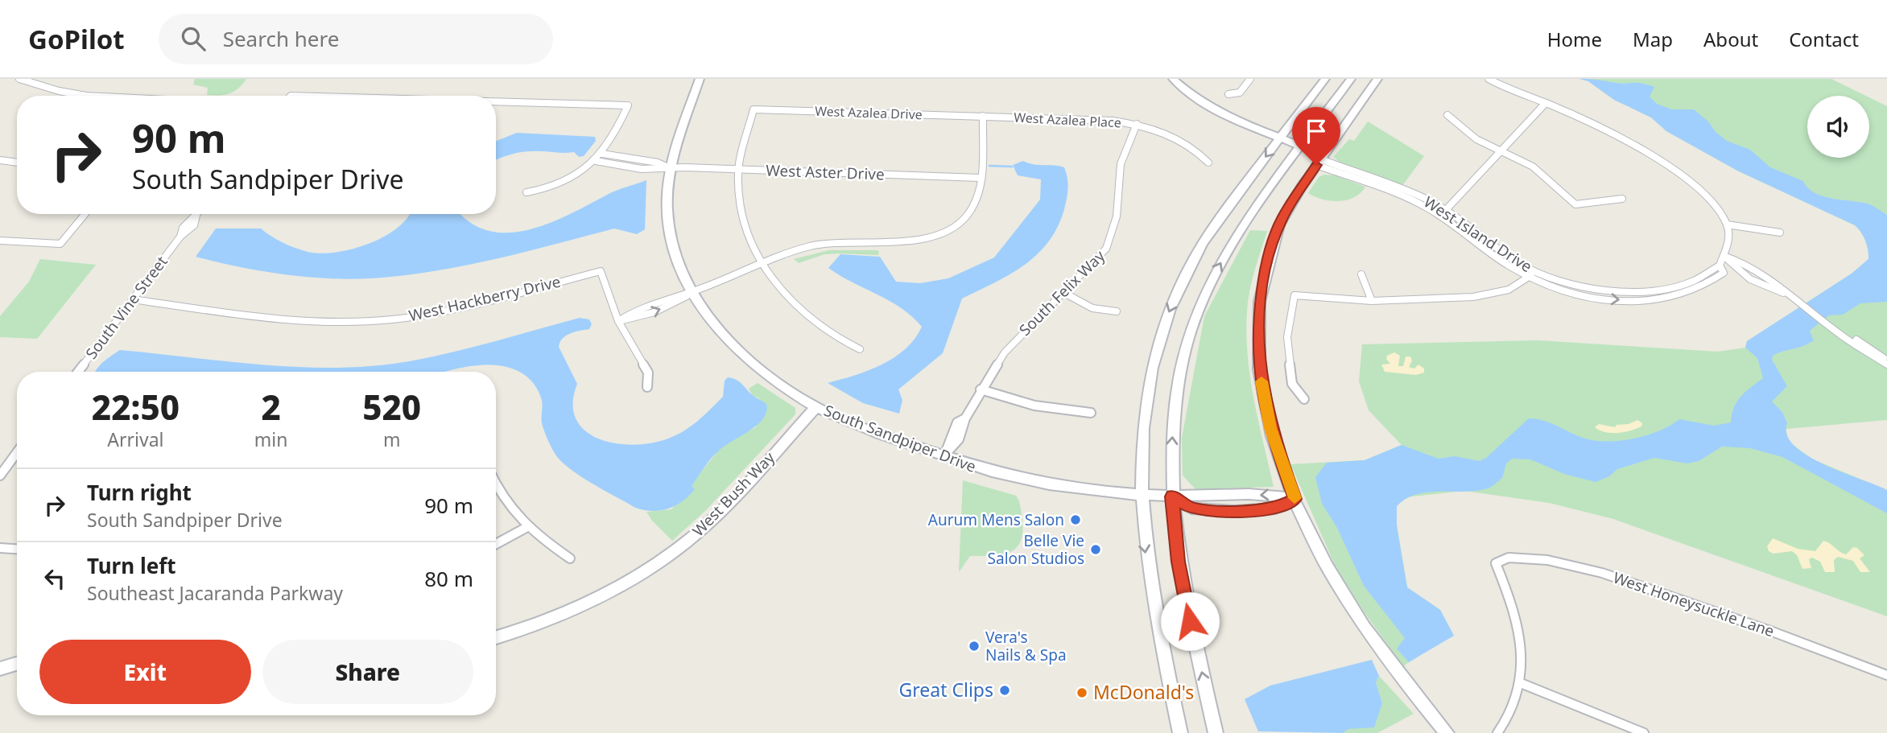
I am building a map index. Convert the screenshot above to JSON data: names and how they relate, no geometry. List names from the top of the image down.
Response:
{
  "streets": {
    "street": [
      "West Azalea Drive",
      "West Azalea Place",
      "West Aster Drive",
      "West Island Drive",
      "South Felix Way",
      "West Hackberry Drive",
      "South Vine Street",
      "South Sandpiper Drive",
      "West Bush Way",
      "West Honeysuckle Lane"
    ]
  },
  "crossings": [
    ["West Azalea Drive", "West Azalea Place"],
    ["West Azalea Drive", "West Aster Drive"],
    ["West Azalea Place", "South Felix Way"],
    ["West Aster Drive", "South Sandpiper Drive"],
    ["South Felix Way", "South Sandpiper Drive"],
    ["West Hackberry Drive", "South Vine Street"],
    ["South Sandpiper Drive", "West Bush Way"]
  ],
  "places": [
    "Aurum Mens Salon",
    "Belle Vie Salon Studios",
    "Vera's Nails & Spa",
    "Great Clips",
    "McDonald's"
  ],
  "page": {
    "header": "GoPilot",
    "search": "Search here",
    "nav": [
      "Home",
      "Map",
      "About",
      "Contact"
    ],
    "turn": ["90 m", "South Sandpiper Drive"],
    "eta": [
      "22:50",
      "Arrival",
      "2",
      "min",
      "520",
      "m"
    ],
    "list": [
      {
        "name": "Turn right",
        "note": "South Sandpiper Drive",
        "value": "90 m"
      },
      {
        "name": "Turn left",
        "note": "Southeast Jacaranda Parkway",
        "value": "80 m"
      }
    ],
    "buttons": ["Exit", "Share"]
  }
}
